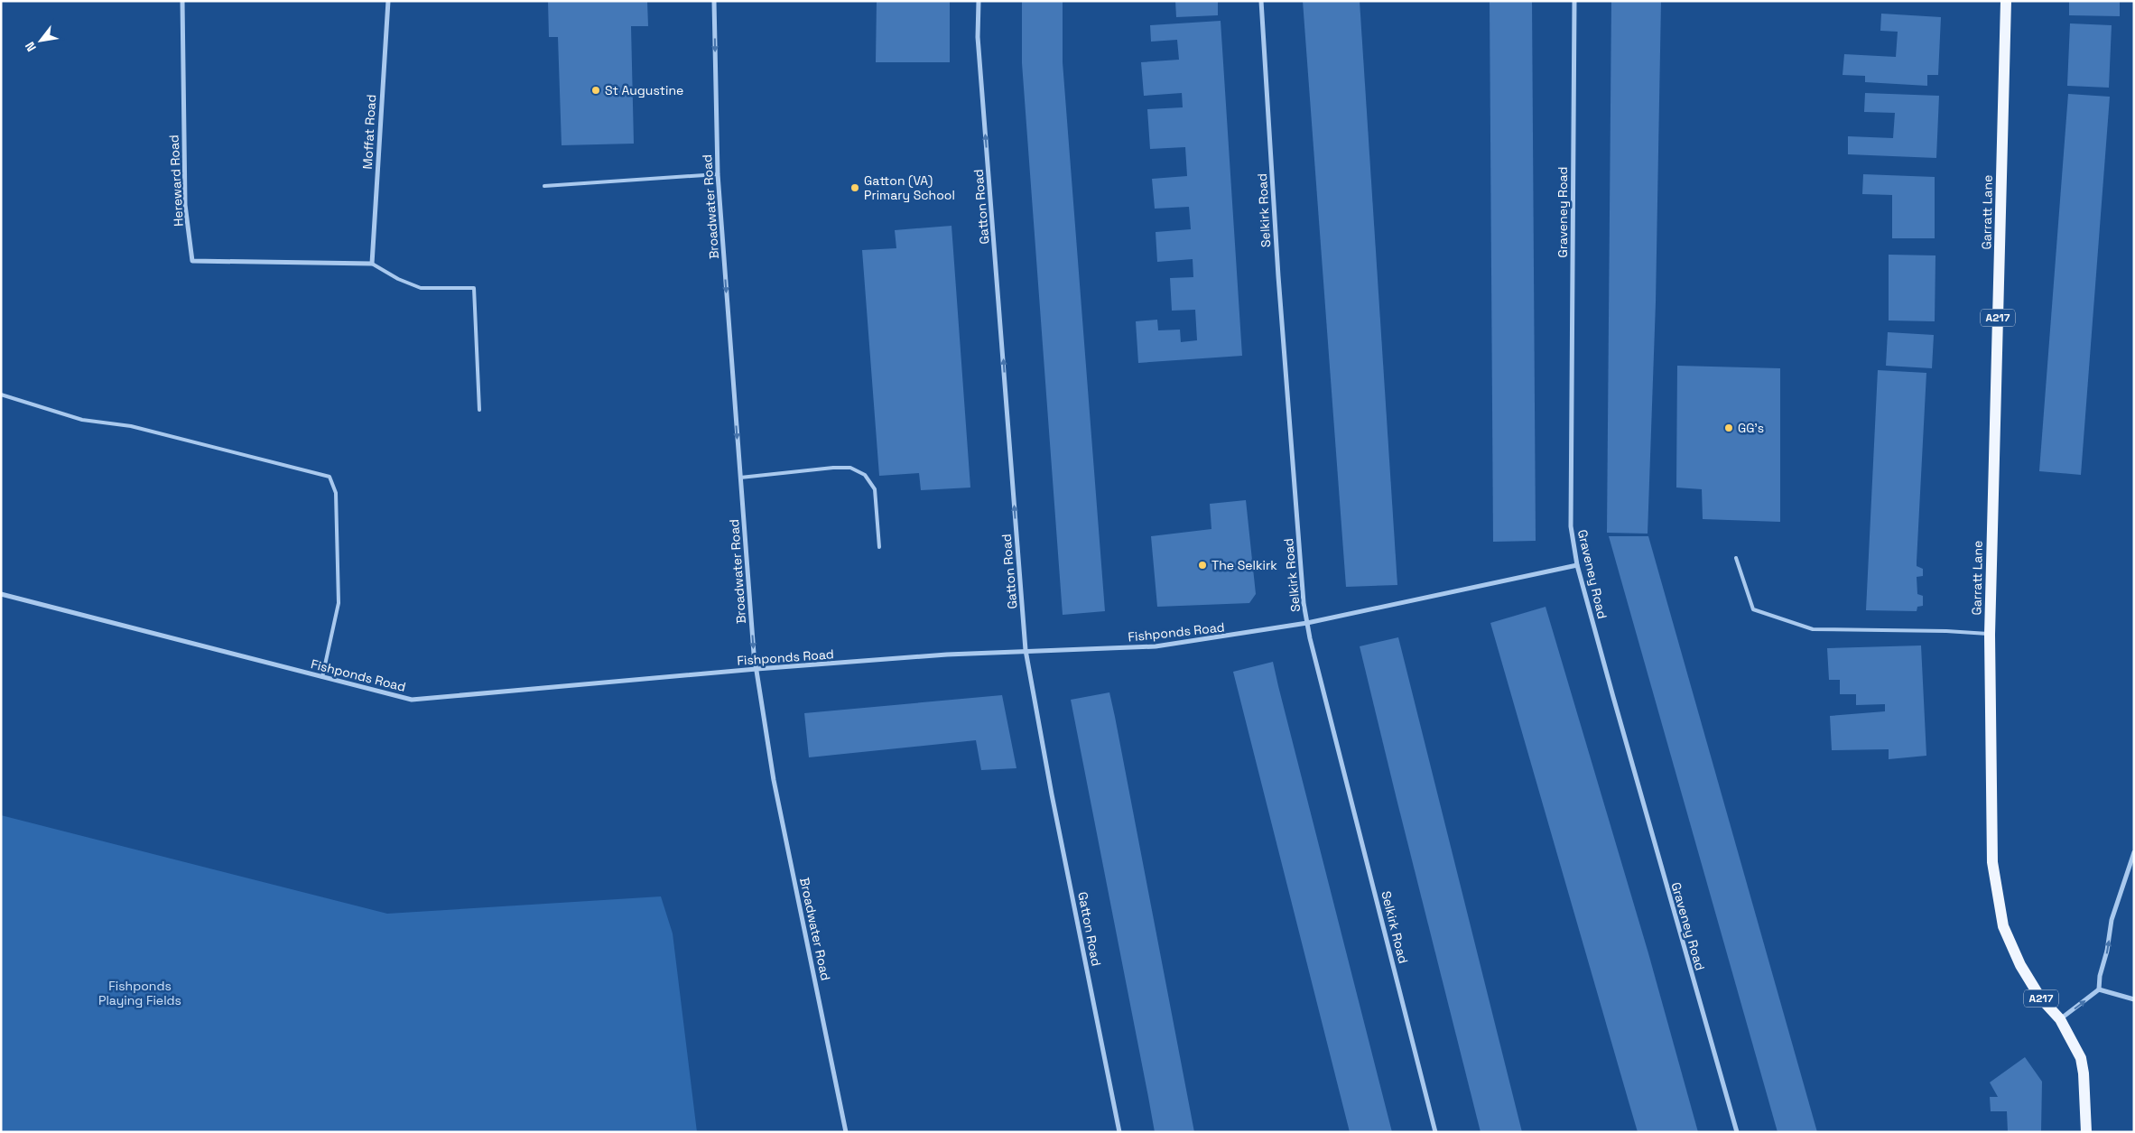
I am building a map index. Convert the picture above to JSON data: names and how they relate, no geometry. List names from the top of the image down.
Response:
{
  "streets": {
    "main road": ["Garratt Lane", "A217"],
    "street": [
      "Moffat Road",
      "Hereward Road",
      "Broadwater Road",
      "Gatton Road",
      "Selkirk Road",
      "Graveney Road",
      "Fishponds Road"
    ]
  },
  "crossings": [
    ["Moffat Road", "Hereward Road"],
    ["Broadwater Road", "Fishponds Road"],
    ["Gatton Road", "Fishponds Road"],
    ["Selkirk Road", "Fishponds Road"],
    ["Graveney Road", "Fishponds Road"]
  ],
  "one_way": ["Broadwater Road", "Gatton Road"],
  "parks": ["Fishponds Playing Fields"],
  "places": [
    "St Augustine",
    "Gatton (VA) Primary School",
    "GG's",
    "The Selkirk"
  ],
  "north": "bottom left"
}
